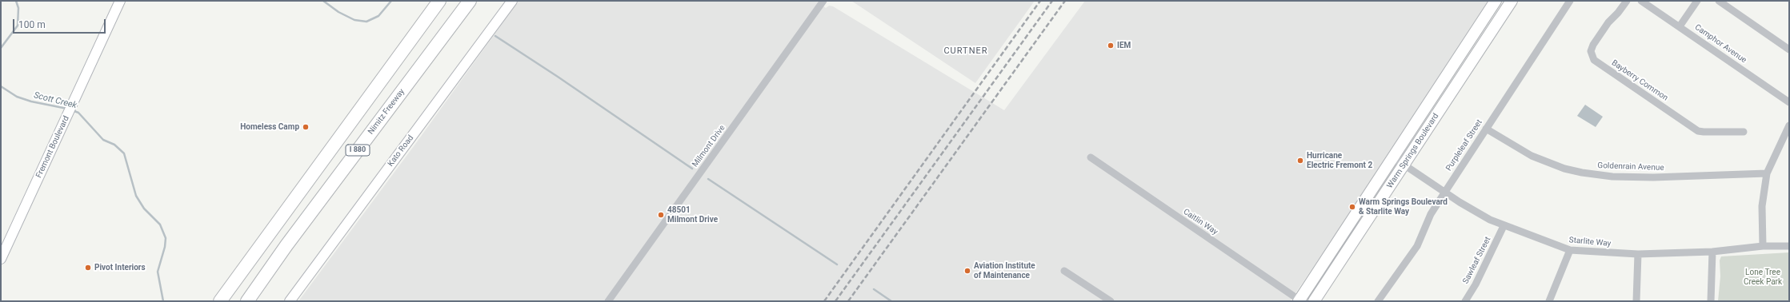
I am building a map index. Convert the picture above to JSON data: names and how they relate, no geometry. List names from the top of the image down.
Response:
{
  "streets": {
    "highway": ["Nimitz Freeway", "I 880"],
    "main road": ["Warm Springs Boulevard"],
    "street": [
      "Camphor Avenue",
      "Bayberry Common",
      "Purpleleaf Street",
      "Milmont Drive",
      "Fremont Boulevard",
      "Kato Road",
      "Goldenrain Avenue",
      "Caitlin Way",
      "Starlite Way",
      "Sawleaf Street"
    ]
  },
  "crossings": [
    ["Purpleleaf Street", "Goldenrain Avenue"],
    ["Purpleleaf Street", "Starlite Way"],
    ["Warm Springs Boulevard", "Caitlin Way"],
    ["Warm Springs Boulevard", "Starlite Way"],
    ["Starlite Way", "Sawleaf Street"]
  ],
  "districts": ["CURTNER"],
  "water": ["Scott Creek"],
  "parks": ["Lone Tree Creek Park"],
  "places": [
    "IEM",
    "Homeless Camp",
    "Hurricane Electric Fremont 2",
    "Warm Springs Boulevard & Starlite Way",
    "48501 Milmont Drive",
    "Pivot Interiors",
    "Aviation Institute of Maintenance"
  ],
  "scale_bar": "100 m"
}
